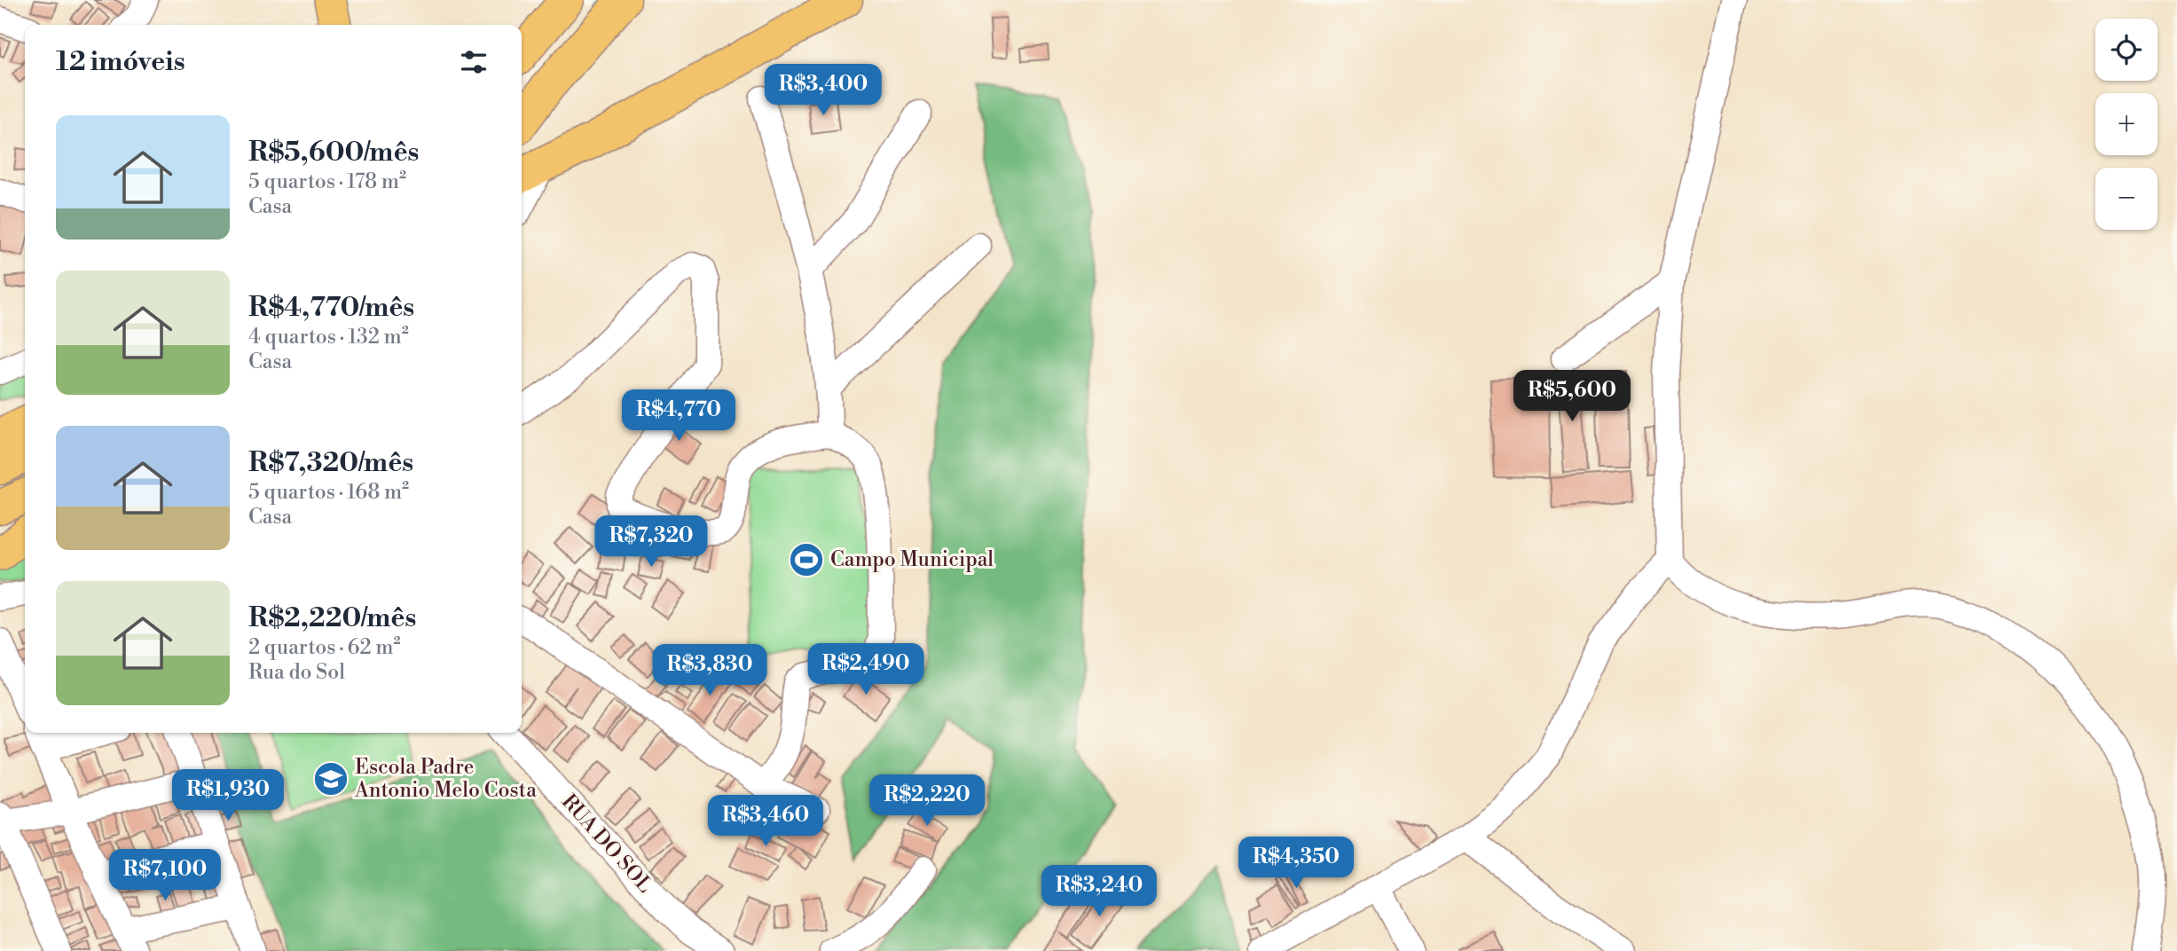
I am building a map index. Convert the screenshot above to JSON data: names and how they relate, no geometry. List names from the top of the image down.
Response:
{
  "streets": {
    "street": ["RUA DO SOL"]
  },
  "places": {
    "sports": ["Campo Municipal"],
    "school or university": ["Escola Padre Antonio Melo Costa"]
  },
  "page": {
    "map_buttons": ["+", "−"],
    "heading": "12 imóveis",
    "price": [
      "R$3,400",
      "R$5,600",
      "R$4,770",
      "R$7,320",
      "R$2,490",
      "R$3,830",
      "R$1,930",
      "R$2,220",
      "R$3,460",
      "R$4,350",
      "R$7,100",
      "R$3,240"
    ],
    "list": [
      {
        "name": "R$5,600/mês",
        "note": "5 quartos · 178 m² · Casa"
      },
      {
        "name": "R$4,770/mês",
        "note": "4 quartos · 132 m² · Casa"
      },
      {
        "name": "R$7,320/mês",
        "note": "5 quartos · 168 m² · Casa"
      },
      {
        "name": "R$2,220/mês",
        "note": "2 quartos · 62 m² · Rua do Sol"
      }
    ]
  }
}
